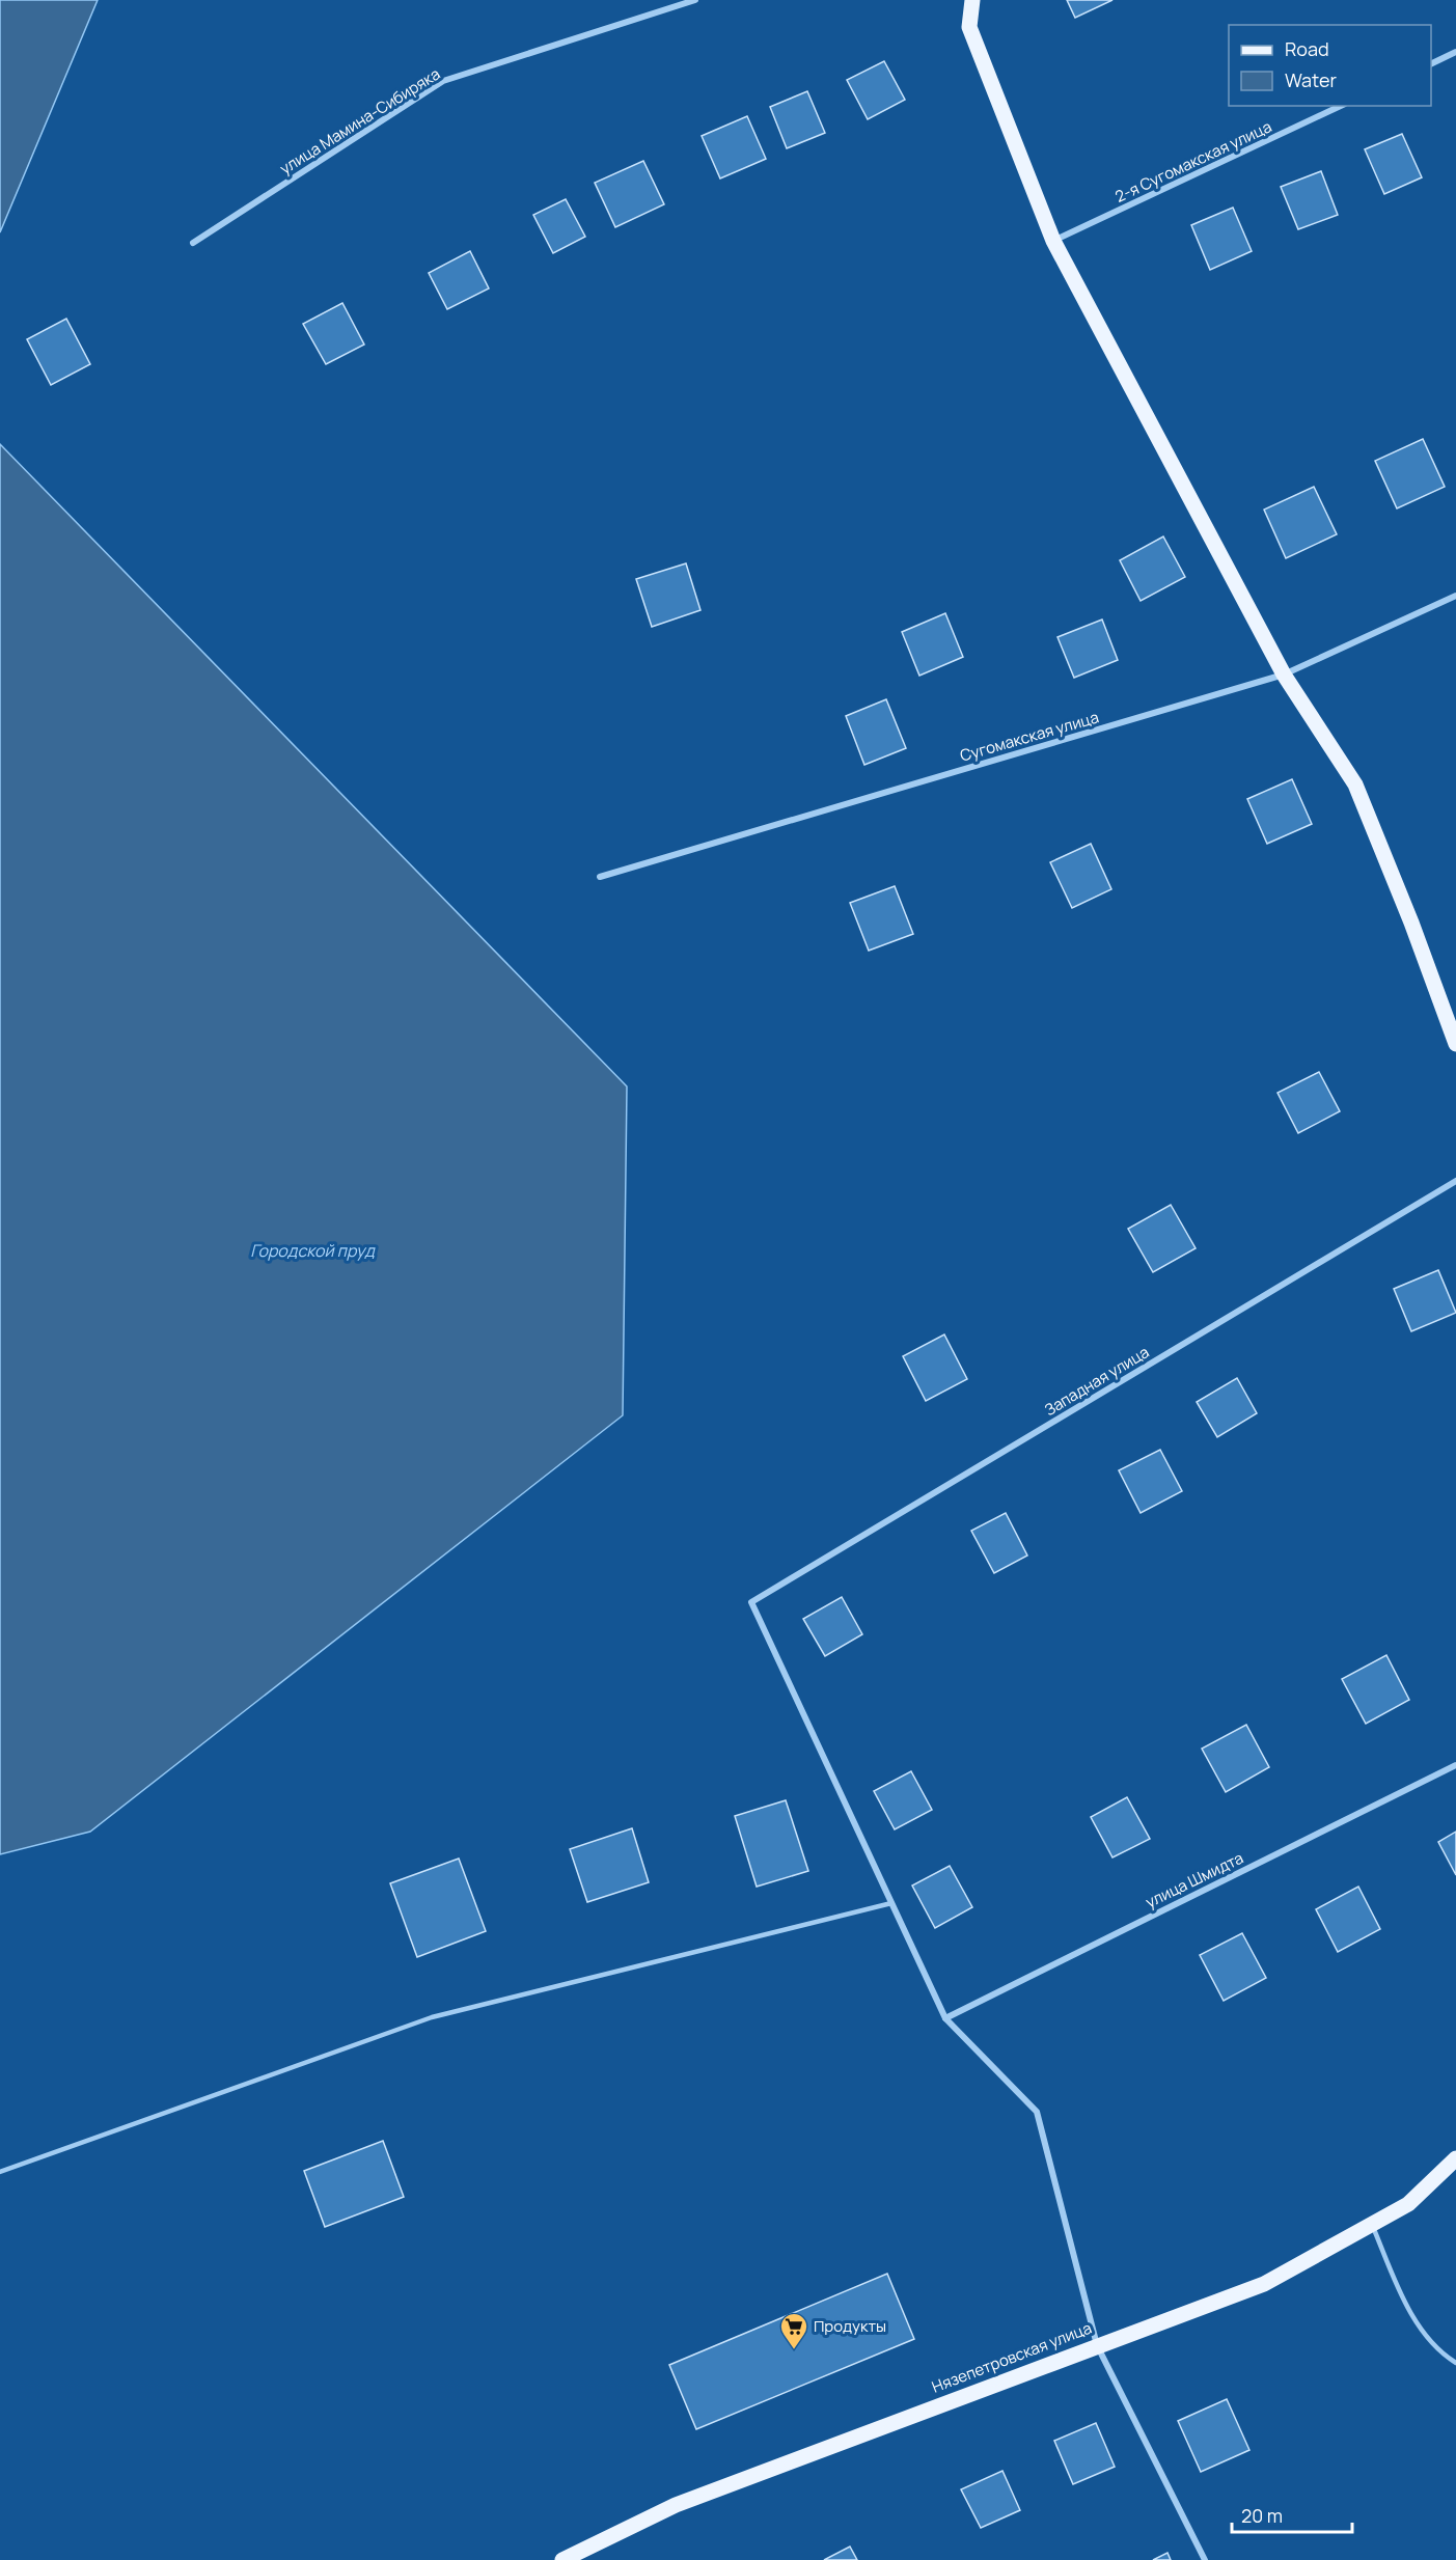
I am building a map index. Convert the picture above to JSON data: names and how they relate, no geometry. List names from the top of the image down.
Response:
{
  "streets": {
    "main road": ["Нязепетровская улица"],
    "street": [
      "улица Мамина-Сибиряка",
      "2-я Сугомакская улица",
      "Сугомакская улица",
      "Западная улица",
      "улица Шмидта"
    ]
  },
  "water": ["Городской пруд"],
  "places": {
    "supermarket": ["Продукты"]
  },
  "legend": ["Road", "Water"],
  "scale_bar": "20 m"
}
